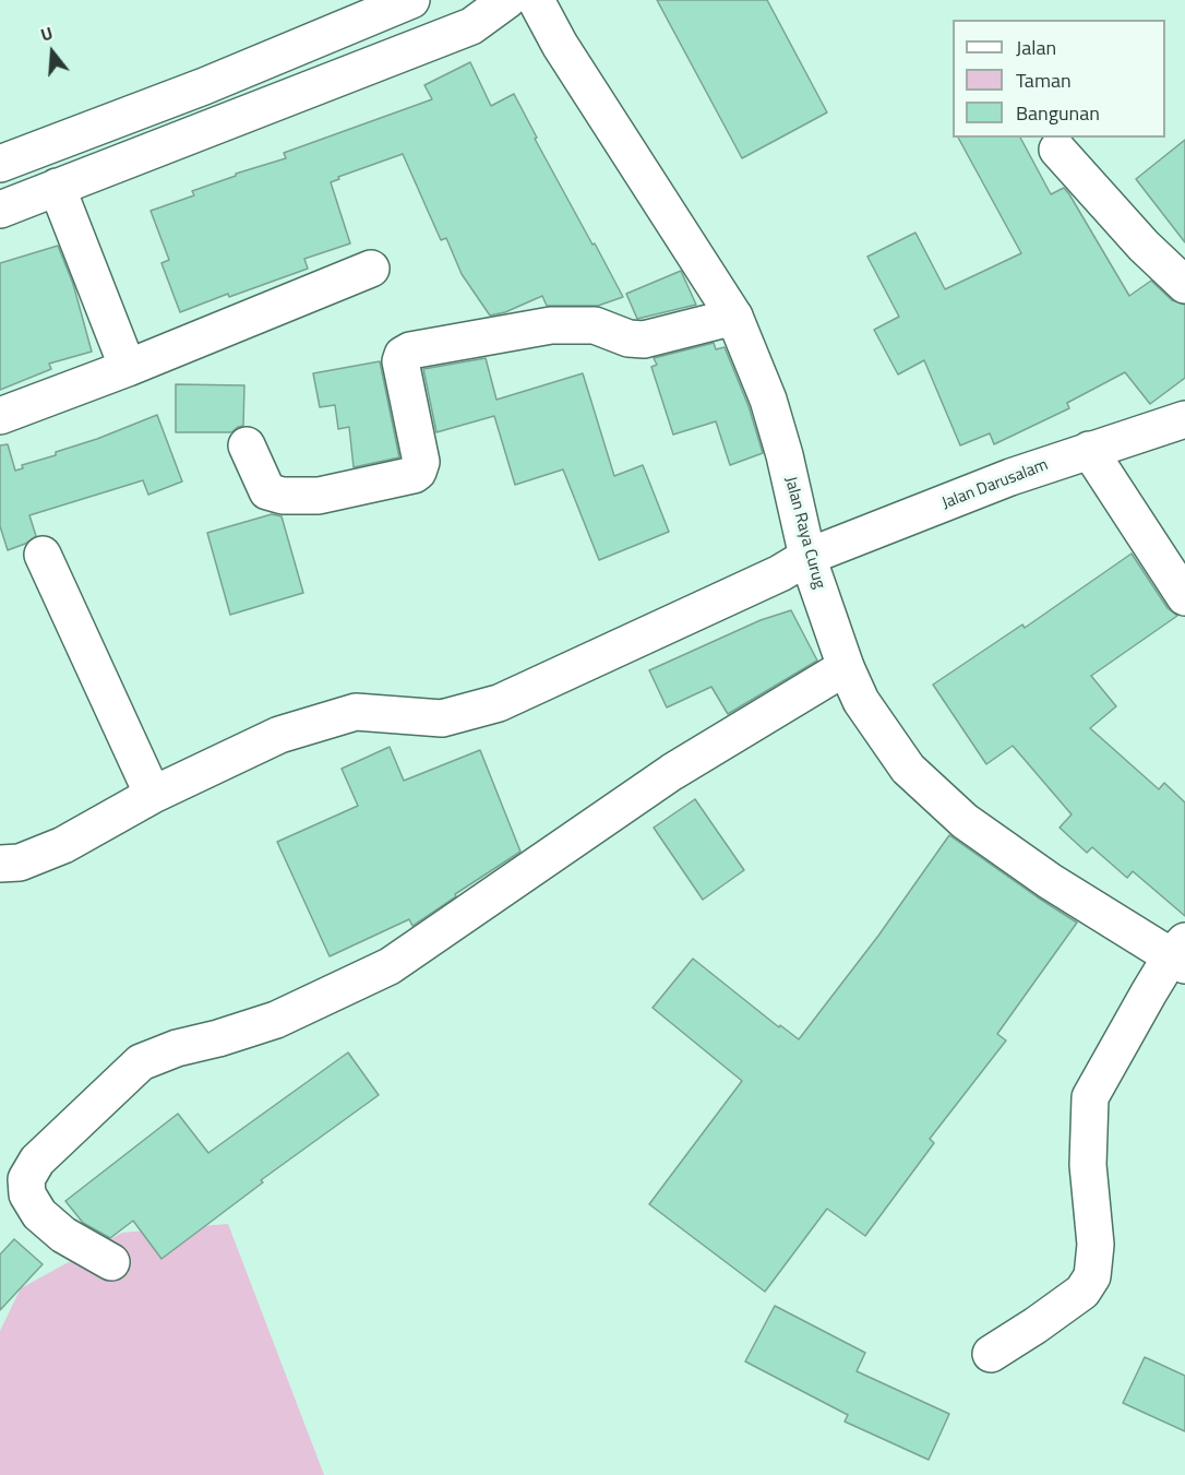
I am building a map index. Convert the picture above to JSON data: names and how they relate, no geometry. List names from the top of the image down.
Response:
{
  "streets": {
    "street": ["Jalan Darusalam", "Jalan Raya Curug"]
  },
  "crossings": [
    ["Jalan Darusalam", "Jalan Raya Curug"]
  ],
  "legend": ["Jalan", "Taman", "Bangunan"],
  "north": "top"
}
